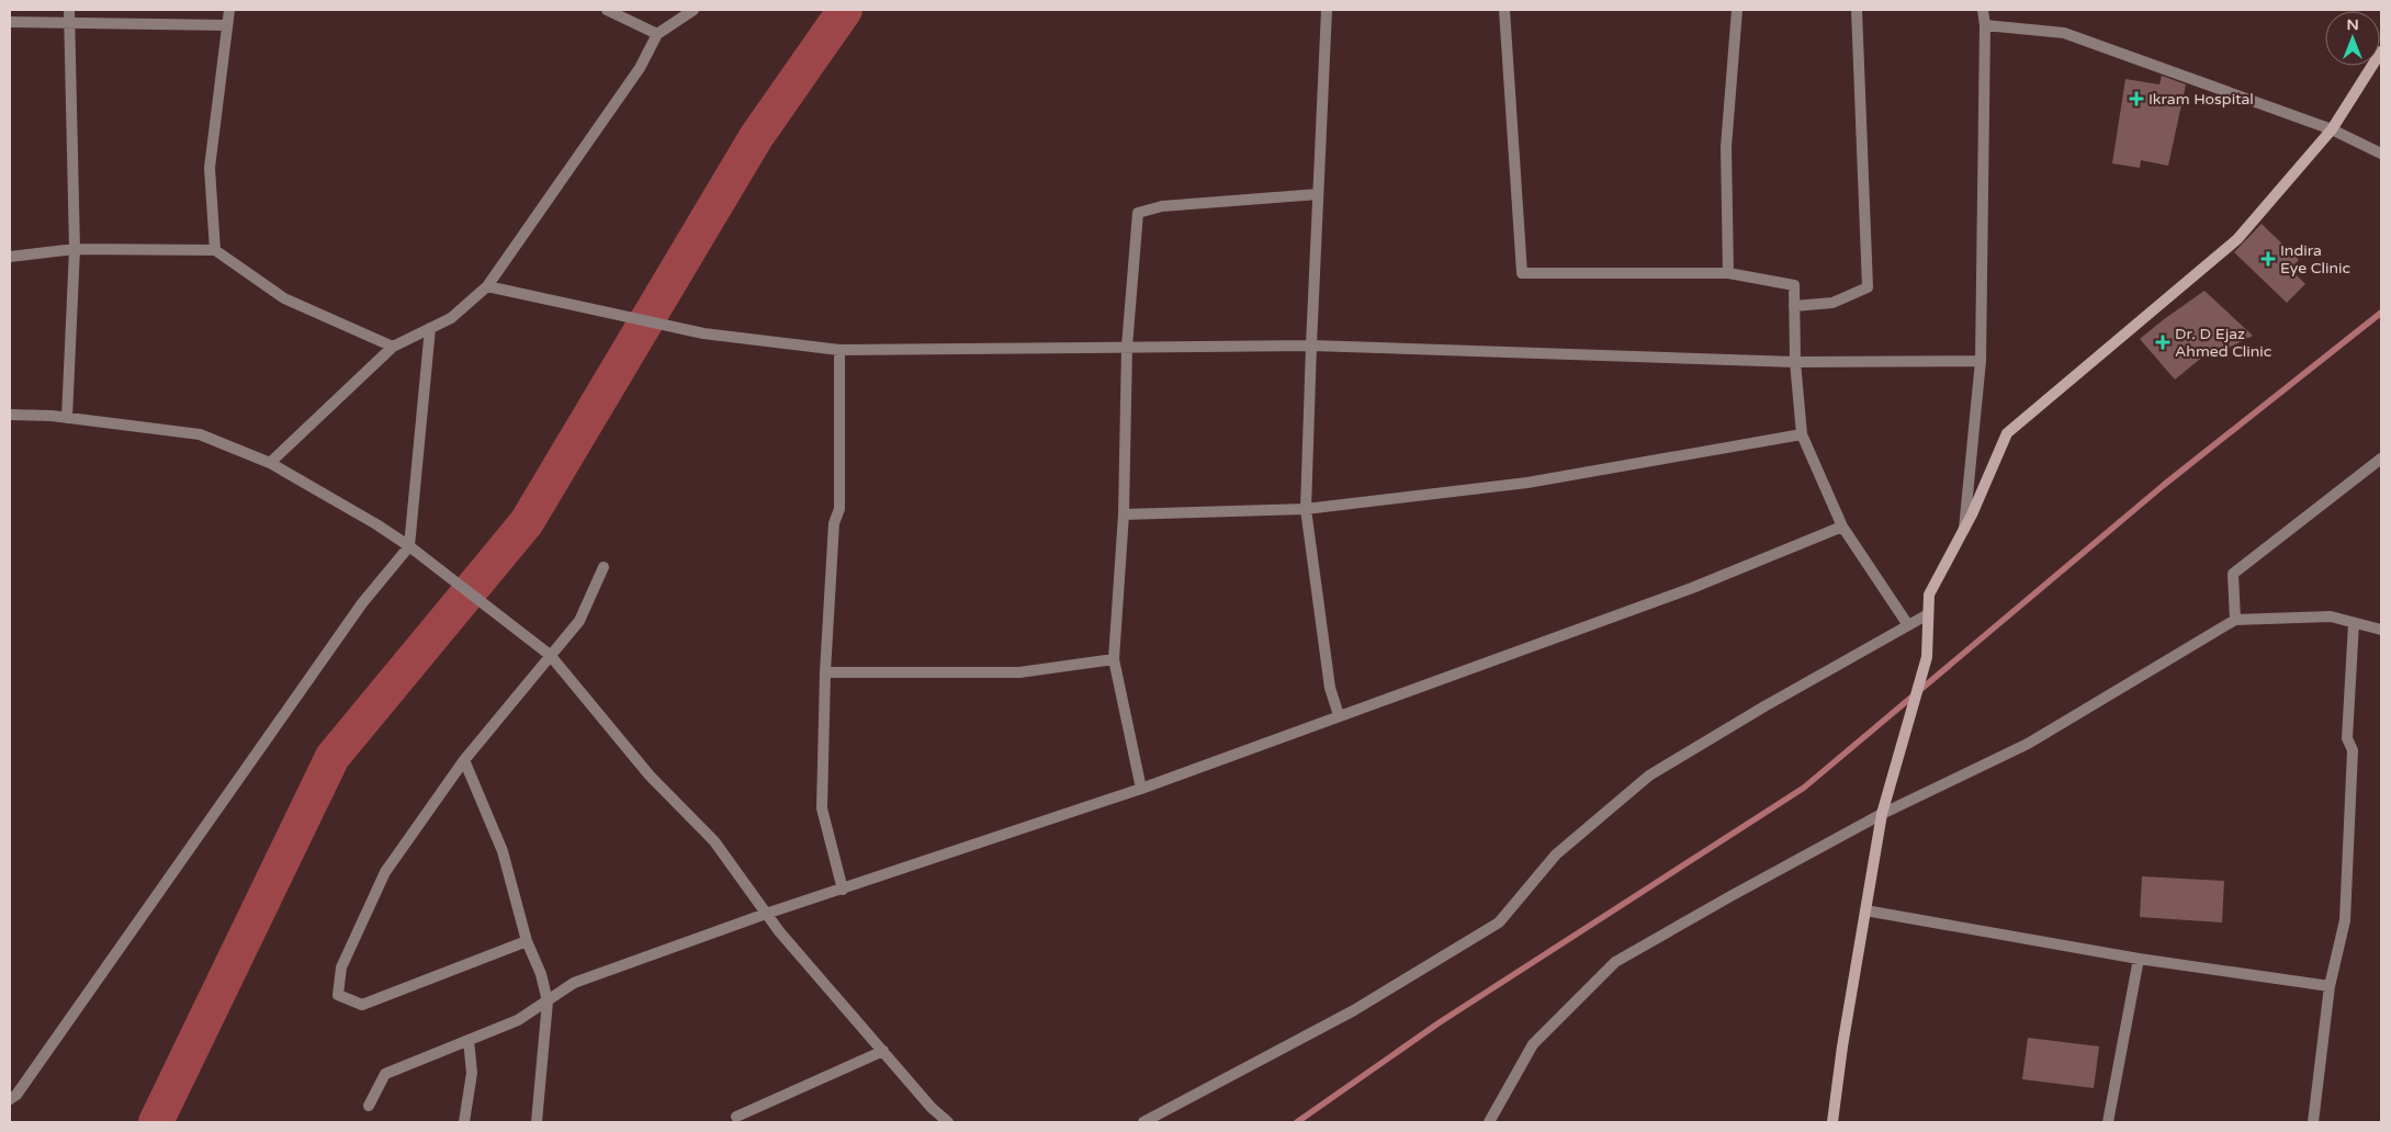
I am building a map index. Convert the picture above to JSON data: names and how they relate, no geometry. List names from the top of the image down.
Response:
{
  "places": {
    "health": ["Ikram Hospital", "Indira Eye Clinic", "Dr. D Ejaz Ahmed Clinic"]
  },
  "north": "top"
}
